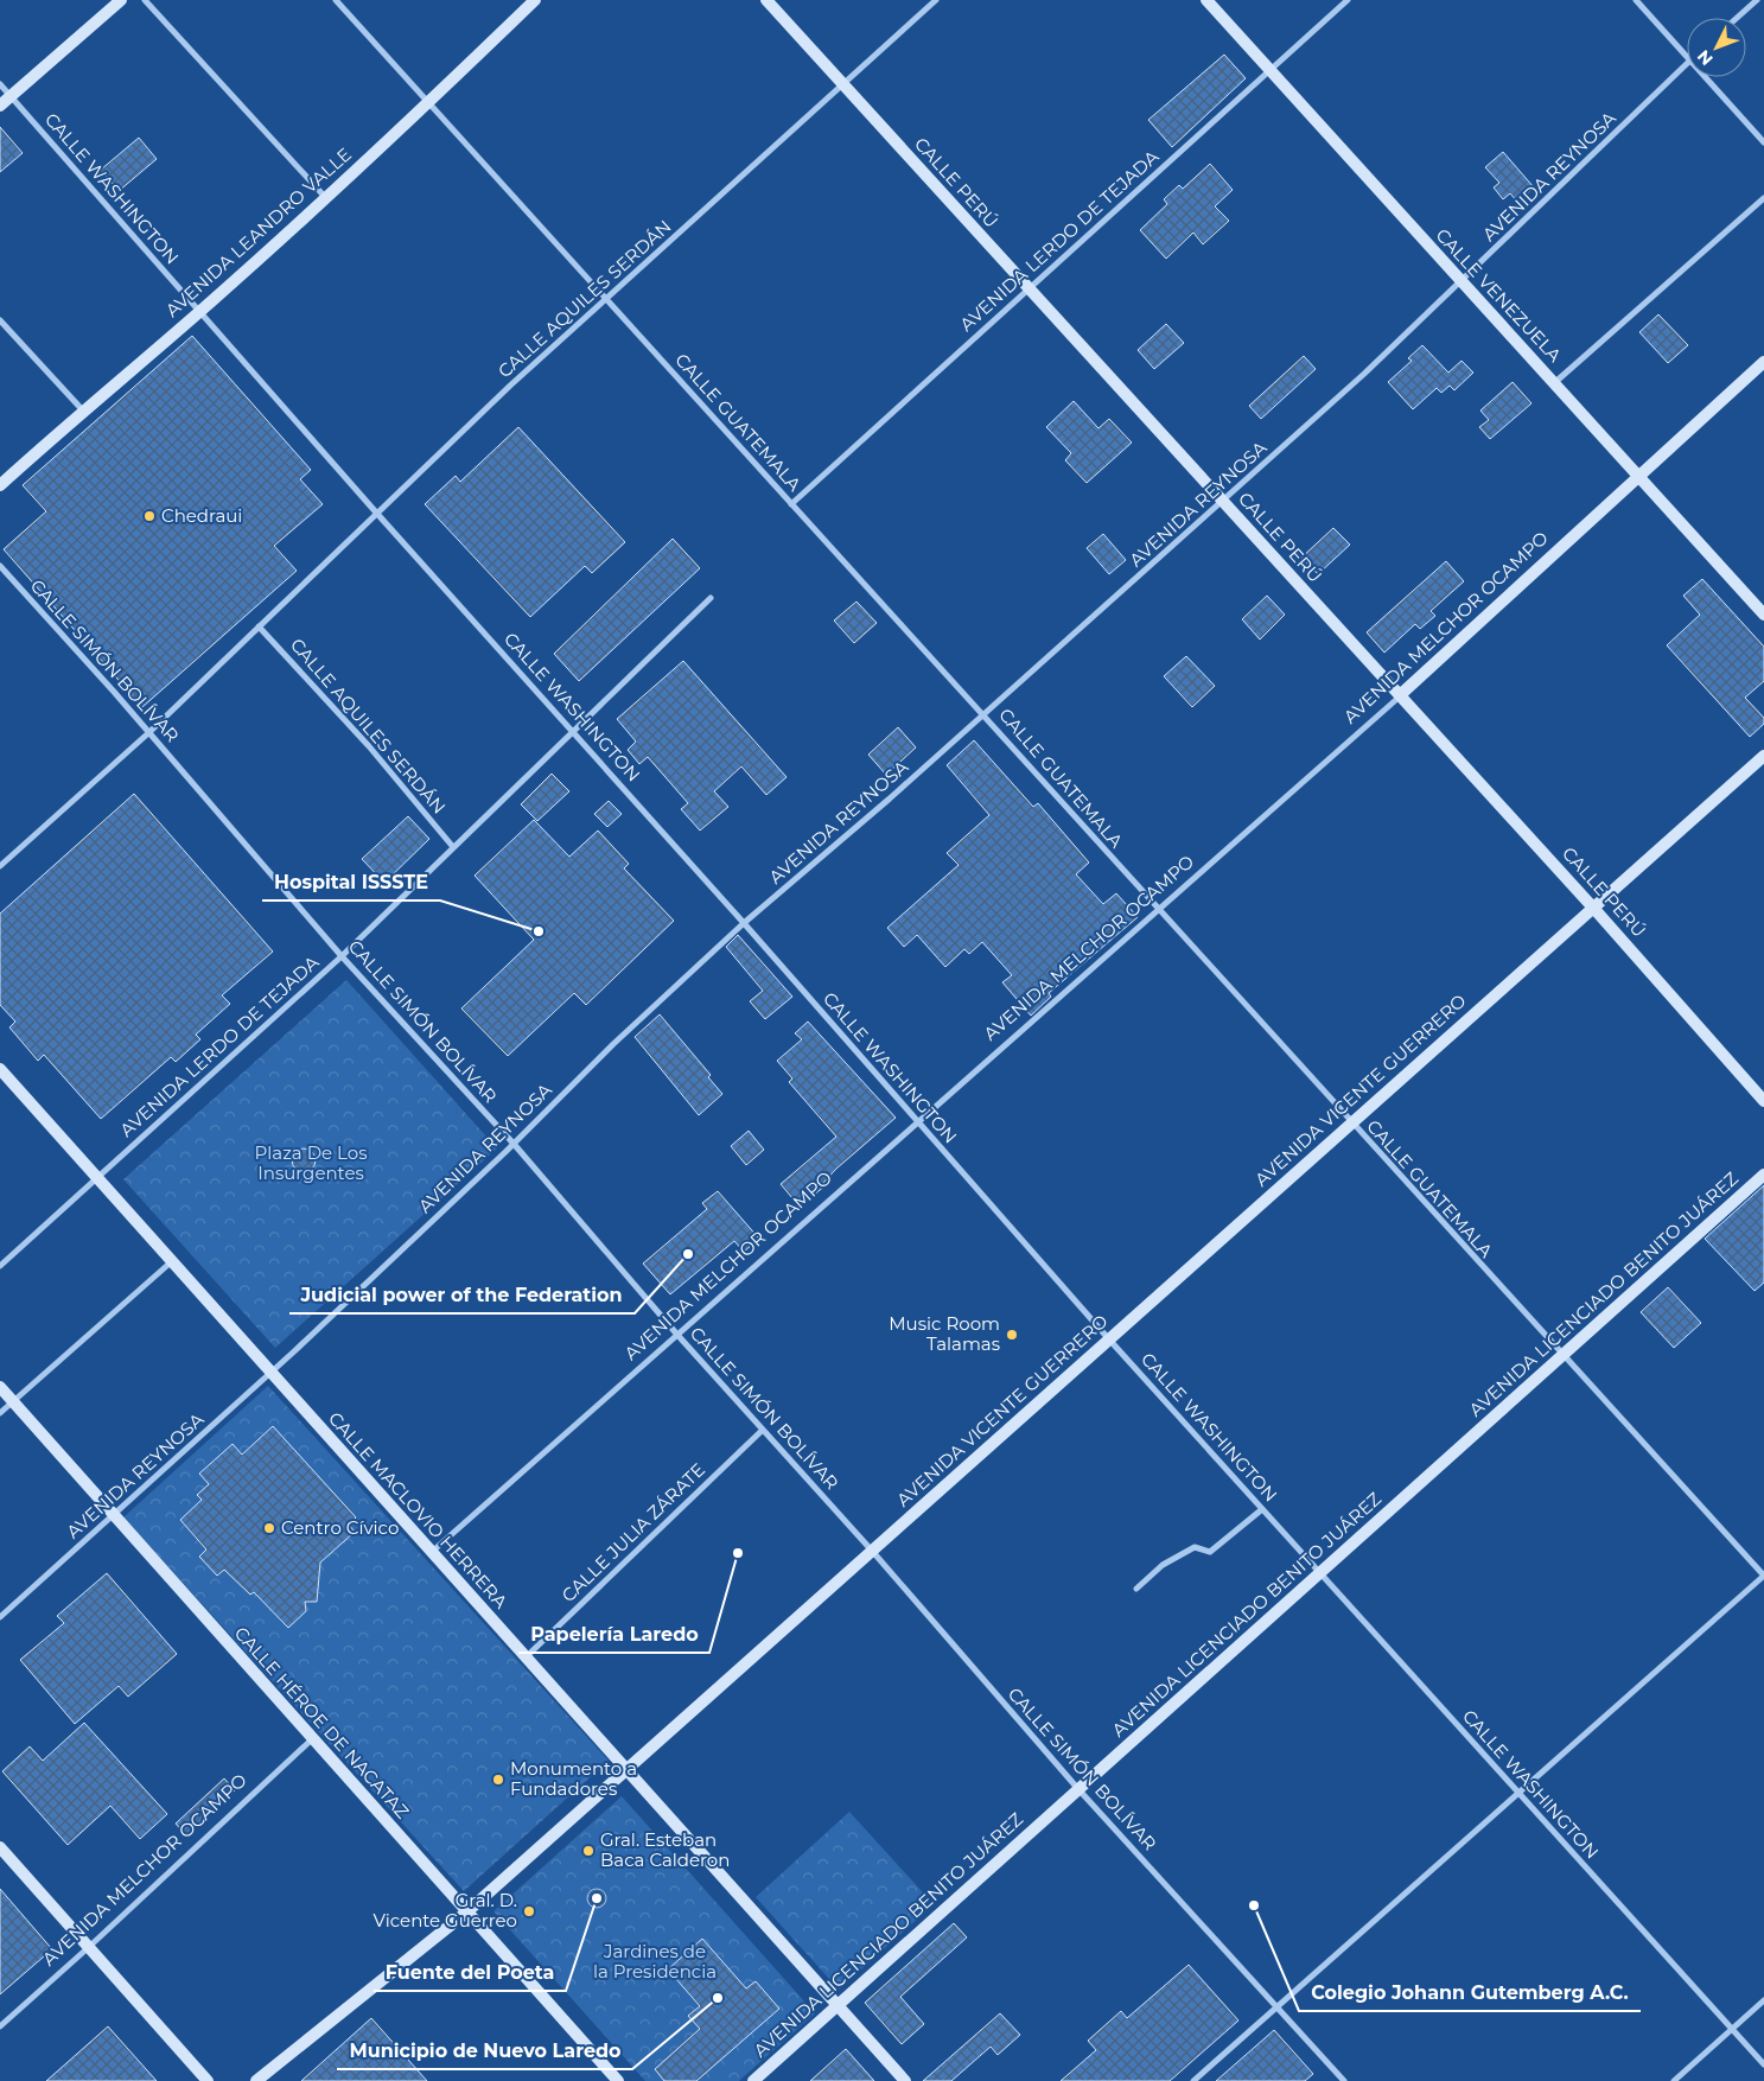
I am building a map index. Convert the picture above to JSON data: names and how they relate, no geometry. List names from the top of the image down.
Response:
{
  "streets": {
    "main road": [
      "CALLE PERÚ",
      "AVENIDA LEANDRO VALLE",
      "CALLE VENEZUELA",
      "AVENIDA MELCHOR OCAMPO",
      "AVENIDA VICENTE GUERRERO",
      "AVENIDA LICENCIADO BENITO JUÁREZ",
      "CALLE MACLOVIO HERRERA",
      "CALLE HÉROE DE NACATAZ"
    ],
    "street": [
      "AVENIDA REYNOSA",
      "CALLE WASHINGTON",
      "AVENIDA LERDO DE TEJADA",
      "CALLE AQUILES SERDÁN",
      "CALLE GUATEMALA",
      "CALLE SIMÓN BOLÍVAR",
      "CALLE JULIA ZÁRATE"
    ]
  },
  "crossings": [
    ["AVENIDA REYNOSA", "CALLE PERÚ"],
    ["AVENIDA REYNOSA", "CALLE WASHINGTON"],
    ["AVENIDA REYNOSA", "CALLE VENEZUELA"],
    ["AVENIDA REYNOSA", "CALLE GUATEMALA"],
    ["AVENIDA REYNOSA", "CALLE SIMÓN BOLÍVAR"],
    ["AVENIDA REYNOSA", "CALLE MACLOVIO HERRERA"],
    ["AVENIDA REYNOSA", "CALLE HÉROE DE NACATAZ"],
    ["CALLE PERÚ", "AVENIDA LERDO DE TEJADA"],
    ["CALLE PERÚ", "CALLE AQUILES SERDÁN"],
    ["CALLE PERÚ", "AVENIDA MELCHOR OCAMPO"],
    ["CALLE PERÚ", "AVENIDA VICENTE GUERRERO"],
    ["CALLE WASHINGTON", "AVENIDA LEANDRO VALLE"],
    ["CALLE WASHINGTON", "AVENIDA LERDO DE TEJADA"],
    ["CALLE WASHINGTON", "CALLE AQUILES SERDÁN"],
    ["CALLE WASHINGTON", "AVENIDA MELCHOR OCAMPO"],
    ["CALLE WASHINGTON", "AVENIDA VICENTE GUERRERO"],
    ["CALLE WASHINGTON", "AVENIDA LICENCIADO BENITO JUÁREZ"],
    ["AVENIDA LEANDRO VALLE", "CALLE GUATEMALA"],
    ["AVENIDA LERDO DE TEJADA", "CALLE VENEZUELA"],
    ["AVENIDA LERDO DE TEJADA", "CALLE AQUILES SERDÁN"],
    ["AVENIDA LERDO DE TEJADA", "CALLE GUATEMALA"],
    ["AVENIDA LERDO DE TEJADA", "CALLE SIMÓN BOLÍVAR"],
    ["AVENIDA LERDO DE TEJADA", "CALLE MACLOVIO HERRERA"],
    ["CALLE VENEZUELA", "AVENIDA MELCHOR OCAMPO"],
    ["CALLE AQUILES SERDÁN", "CALLE GUATEMALA"],
    ["CALLE AQUILES SERDÁN", "CALLE SIMÓN BOLÍVAR"],
    ["CALLE GUATEMALA", "AVENIDA MELCHOR OCAMPO"],
    ["CALLE GUATEMALA", "AVENIDA VICENTE GUERRERO"],
    ["CALLE GUATEMALA", "AVENIDA LICENCIADO BENITO JUÁREZ"],
    ["AVENIDA MELCHOR OCAMPO", "CALLE SIMÓN BOLÍVAR"],
    ["AVENIDA MELCHOR OCAMPO", "CALLE MACLOVIO HERRERA"],
    ["AVENIDA MELCHOR OCAMPO", "CALLE HÉROE DE NACATAZ"],
    ["CALLE SIMÓN BOLÍVAR", "AVENIDA VICENTE GUERRERO"],
    ["CALLE SIMÓN BOLÍVAR", "AVENIDA LICENCIADO BENITO JUÁREZ"],
    ["CALLE SIMÓN BOLÍVAR", "CALLE JULIA ZÁRATE"],
    ["AVENIDA VICENTE GUERRERO", "CALLE MACLOVIO HERRERA"],
    ["AVENIDA VICENTE GUERRERO", "CALLE HÉROE DE NACATAZ"],
    ["AVENIDA LICENCIADO BENITO JUÁREZ", "CALLE MACLOVIO HERRERA"],
    ["CALLE MACLOVIO HERRERA", "CALLE JULIA ZÁRATE"]
  ],
  "parks": ["Plaza De Los Insurgentes", "Jardines de la Presidencia"],
  "places": [
    "Chedraui",
    "Hospital ISSSTE",
    "Judicial power of the Federation",
    "Music Room Talamas",
    "Centro Cívico",
    "Papelería Laredo",
    "Monumento a Fundadores",
    "Gral. Esteban Baca Calderon",
    "Fuente del Poeta",
    "Colegio Johann Gutemberg A.C.",
    "Gral. D. Vicente Guerreo",
    "Municipio de Nuevo Laredo"
  ],
  "north": "bottom left"
}
